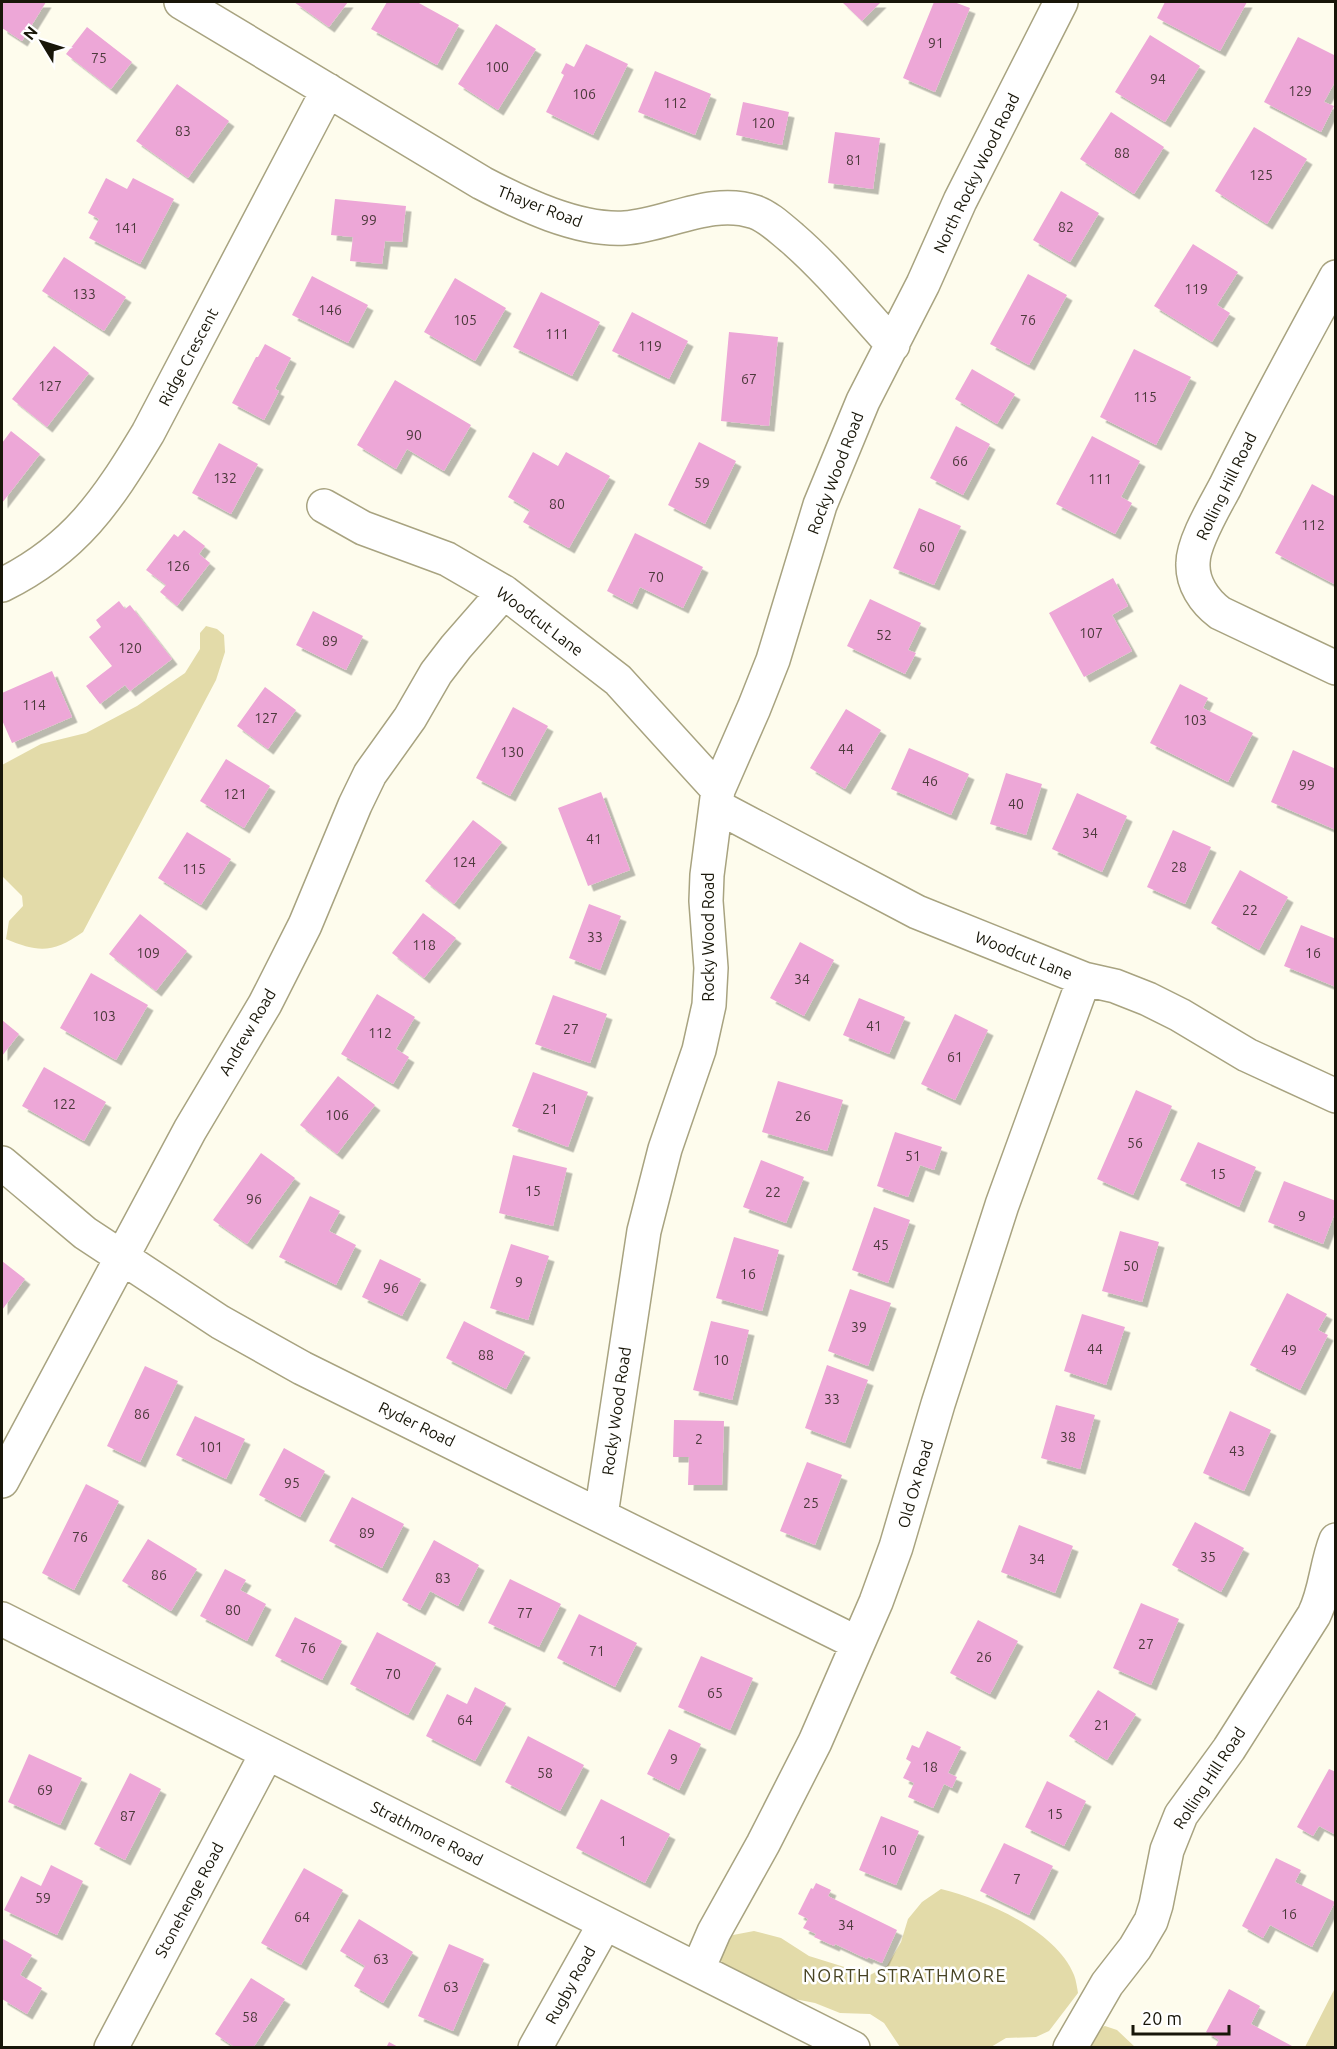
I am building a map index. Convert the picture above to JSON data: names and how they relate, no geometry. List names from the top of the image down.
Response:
{
  "streets": {
    "street": [
      "North Rocky Wood Road",
      "Thayer Road",
      "Ridge Crescent",
      "Rocky Wood Road",
      "Rolling Hill Road",
      "Woodcut Lane",
      "Andrew Road",
      "Ryder Road",
      "Old Ox Road",
      "Strathmore Road",
      "Stonehenge Road",
      "Rugby Road"
    ]
  },
  "crossings": [
    ["North Rocky Wood Road", "Thayer Road"],
    ["North Rocky Wood Road", "Rocky Wood Road"],
    ["Thayer Road", "Ridge Crescent"],
    ["Thayer Road", "Rocky Wood Road"],
    ["Rocky Wood Road", "Woodcut Lane"],
    ["Rocky Wood Road", "Ryder Road"],
    ["Woodcut Lane", "Andrew Road"],
    ["Woodcut Lane", "Old Ox Road"],
    ["Andrew Road", "Ryder Road"],
    ["Ryder Road", "Old Ox Road"],
    ["Old Ox Road", "Strathmore Road"],
    ["Strathmore Road", "Stonehenge Road"],
    ["Strathmore Road", "Rugby Road"]
  ],
  "districts": ["NORTH STRATHMORE"],
  "house_numbers": [
    "91",
    "75",
    "100",
    "94",
    "129",
    "106",
    "112",
    "120",
    "83",
    "88",
    "81",
    "125",
    "99",
    "82",
    "141",
    "119",
    "133",
    "146",
    "105",
    "76",
    "111",
    "119",
    "67",
    "127",
    "115",
    "90",
    "66",
    "132",
    "111",
    "59",
    "80",
    "112",
    "60",
    "126",
    "70",
    "107",
    "52",
    "89",
    "120",
    "114",
    "127",
    "103",
    "44",
    "130",
    "46",
    "99",
    "121",
    "40",
    "34",
    "41",
    "124",
    "28",
    "115",
    "22",
    "33",
    "118",
    "109",
    "16",
    "34",
    "103",
    "41",
    "27",
    "112",
    "61",
    "122",
    "21",
    "106",
    "26",
    "56",
    "51",
    "15",
    "15",
    "22",
    "96",
    "9",
    "45",
    "50",
    "16",
    "9",
    "96",
    "39",
    "44",
    "49",
    "88",
    "10",
    "33",
    "86",
    "38",
    "2",
    "101",
    "43",
    "95",
    "25",
    "89",
    "76",
    "35",
    "34",
    "86",
    "83",
    "80",
    "77",
    "27",
    "76",
    "71",
    "26",
    "70",
    "65",
    "64",
    "21",
    "9",
    "18",
    "58",
    "69",
    "15",
    "87",
    "1",
    "10",
    "7",
    "59",
    "16",
    "64",
    "34",
    "63",
    "63",
    "58"
  ],
  "scale_bar": "20 m",
  "north": "top left"
}
